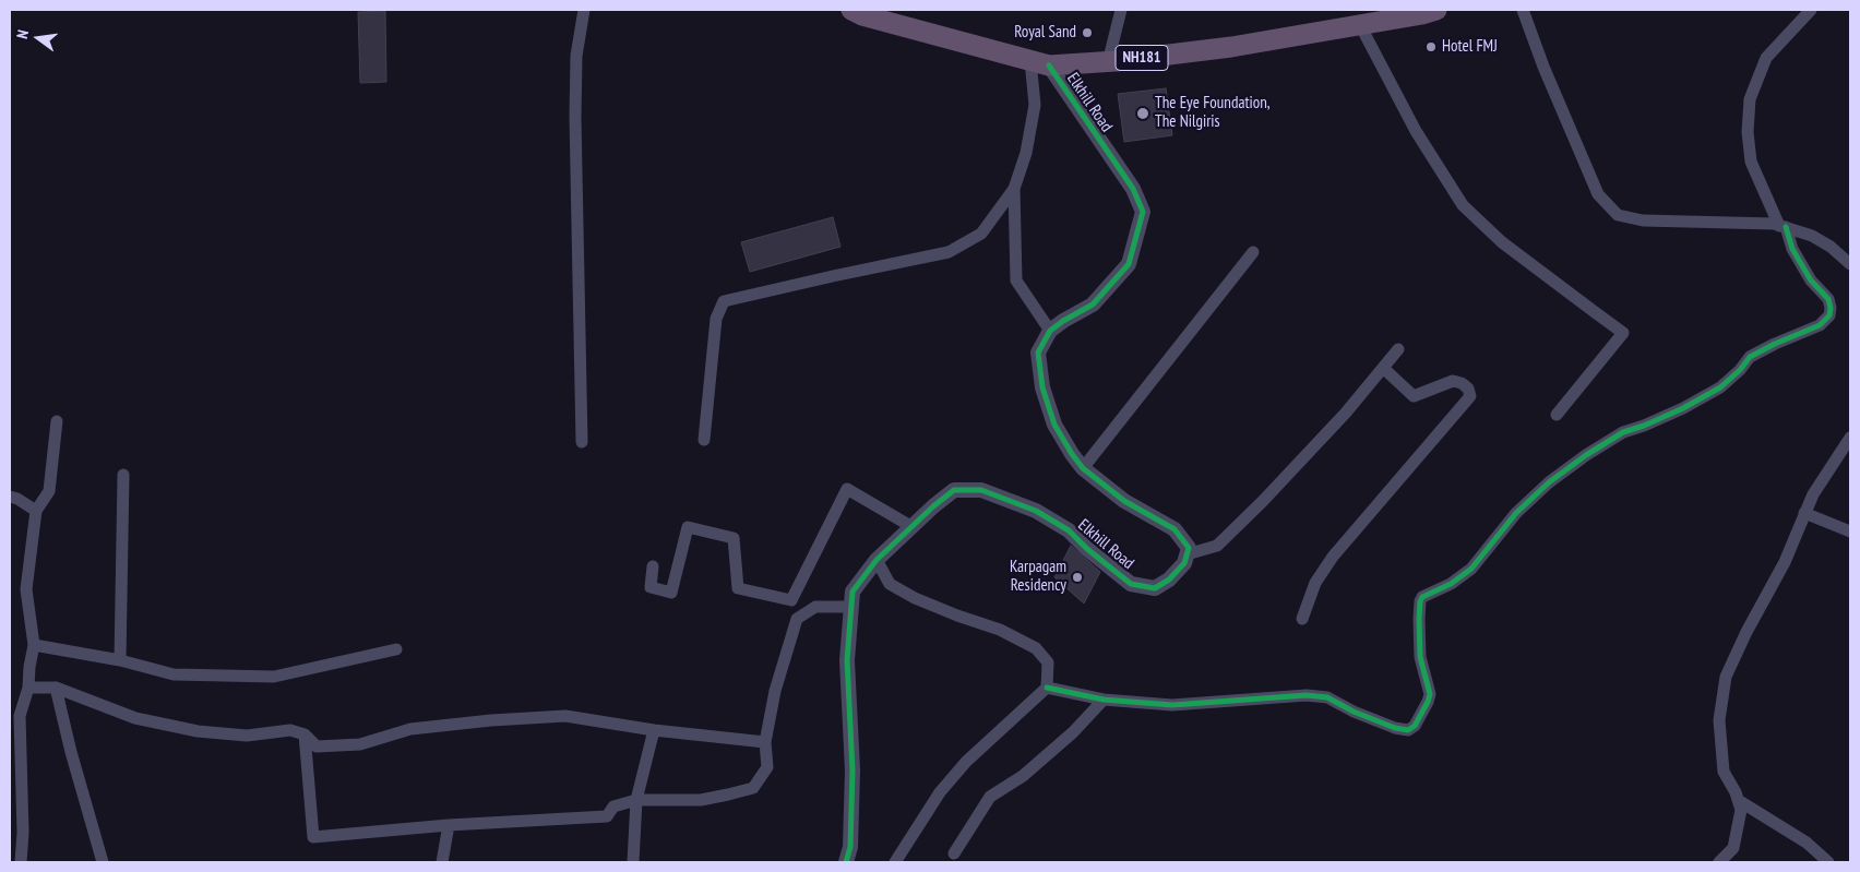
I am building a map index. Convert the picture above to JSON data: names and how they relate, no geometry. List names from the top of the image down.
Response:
{
  "streets": {
    "highway": ["NH181"],
    "street": ["Elkhill Road"]
  },
  "crossings": [
    ["NH181", "Elkhill Road"]
  ],
  "places": [
    "Royal Sand",
    "Hotel FMJ",
    "The Eye Foundation, The Nilgiris",
    "Karpagam Residency"
  ],
  "north": "left"
}
